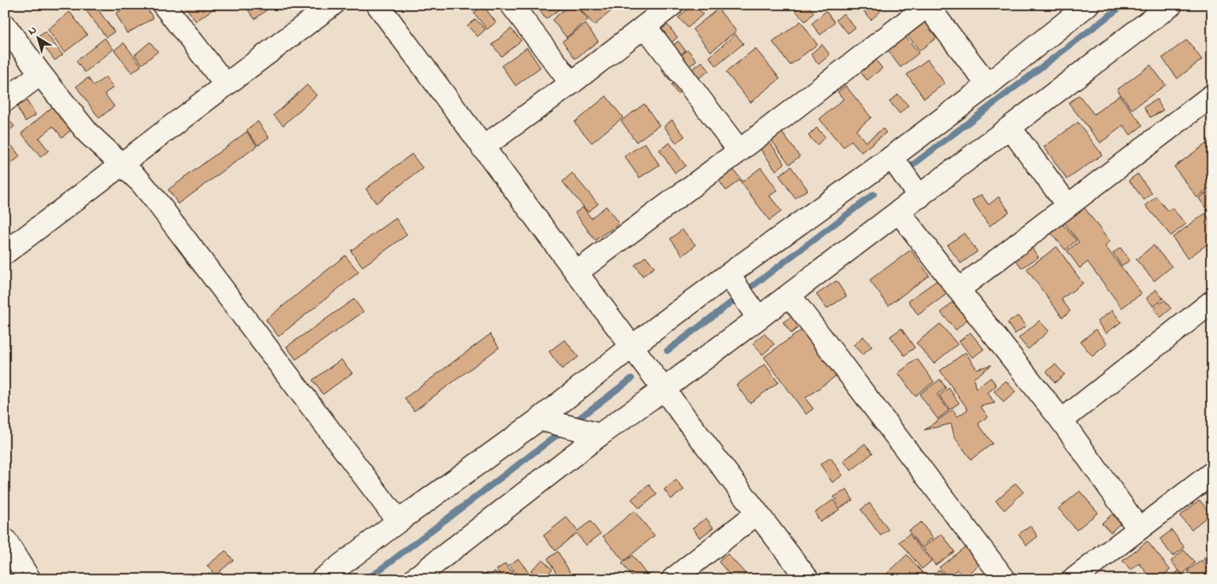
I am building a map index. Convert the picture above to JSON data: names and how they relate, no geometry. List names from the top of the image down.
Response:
{
  "north": "top left"
}
